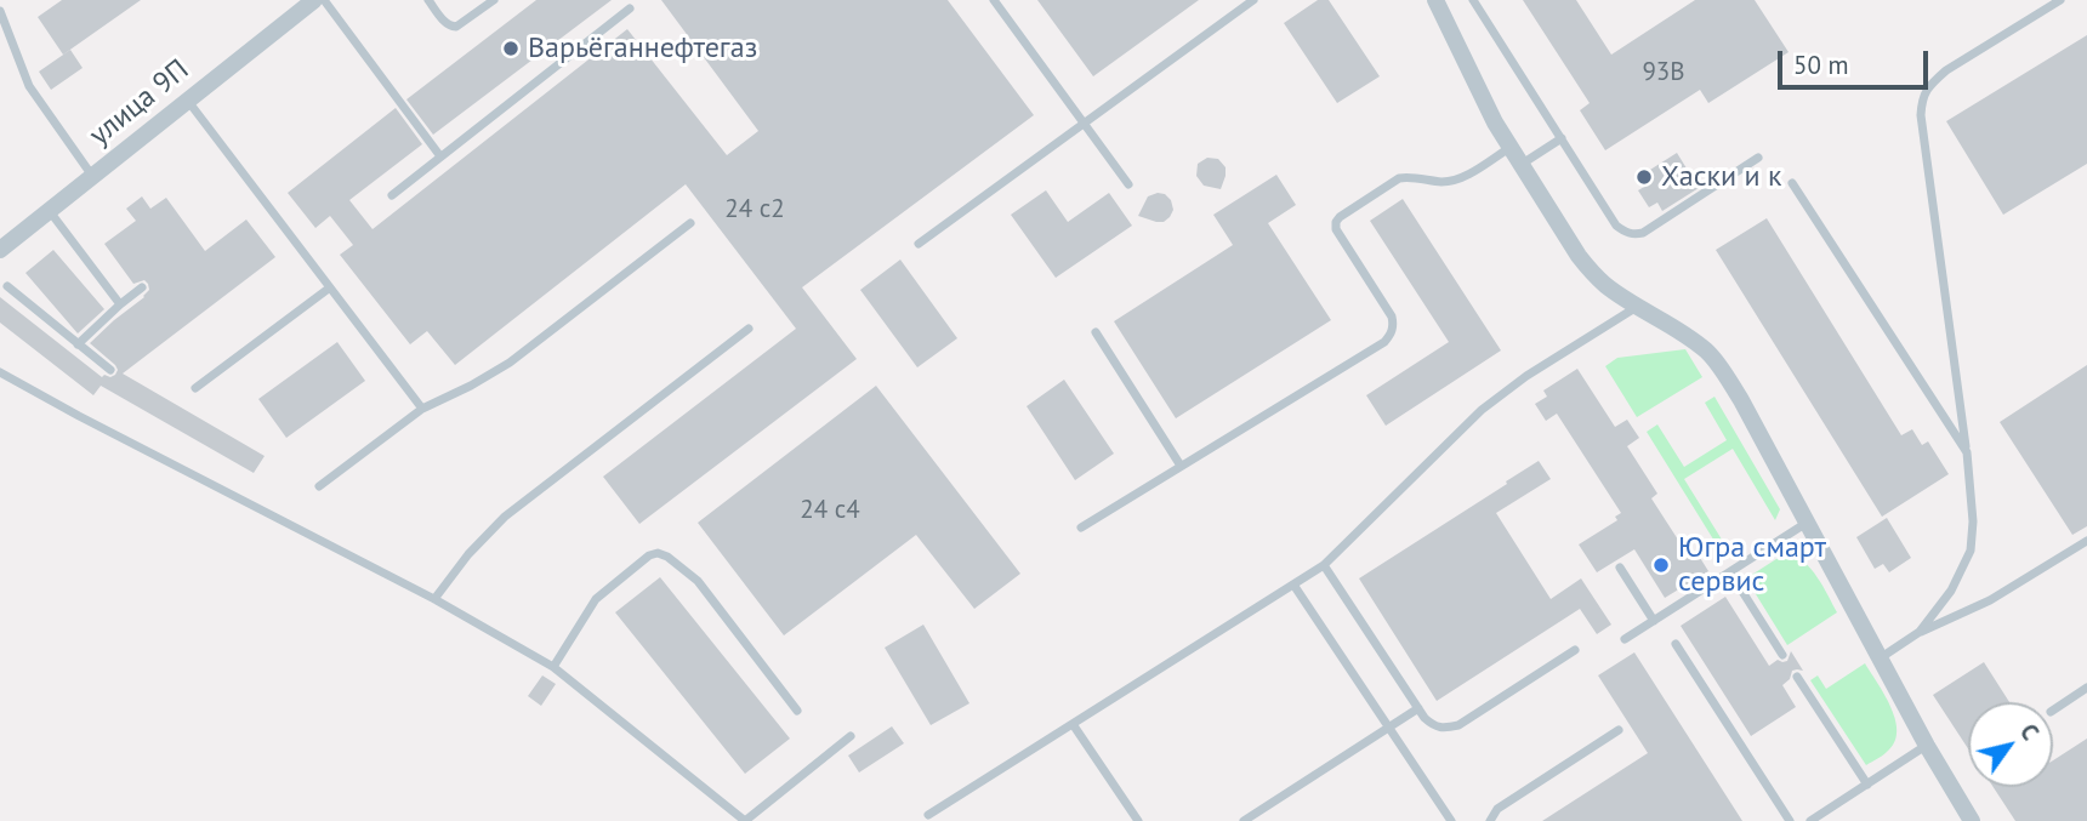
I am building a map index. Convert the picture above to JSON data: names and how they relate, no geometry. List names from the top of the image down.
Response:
{
  "streets": {
    "street": ["улица 9П"]
  },
  "places": ["Варьёганнефтегаз", "Хаски и к", "Югра смарт сервис"],
  "house_numbers": ["93В", "24 с2", "24 с4"],
  "scale_bar": "50 m",
  "north": "top right"
}
